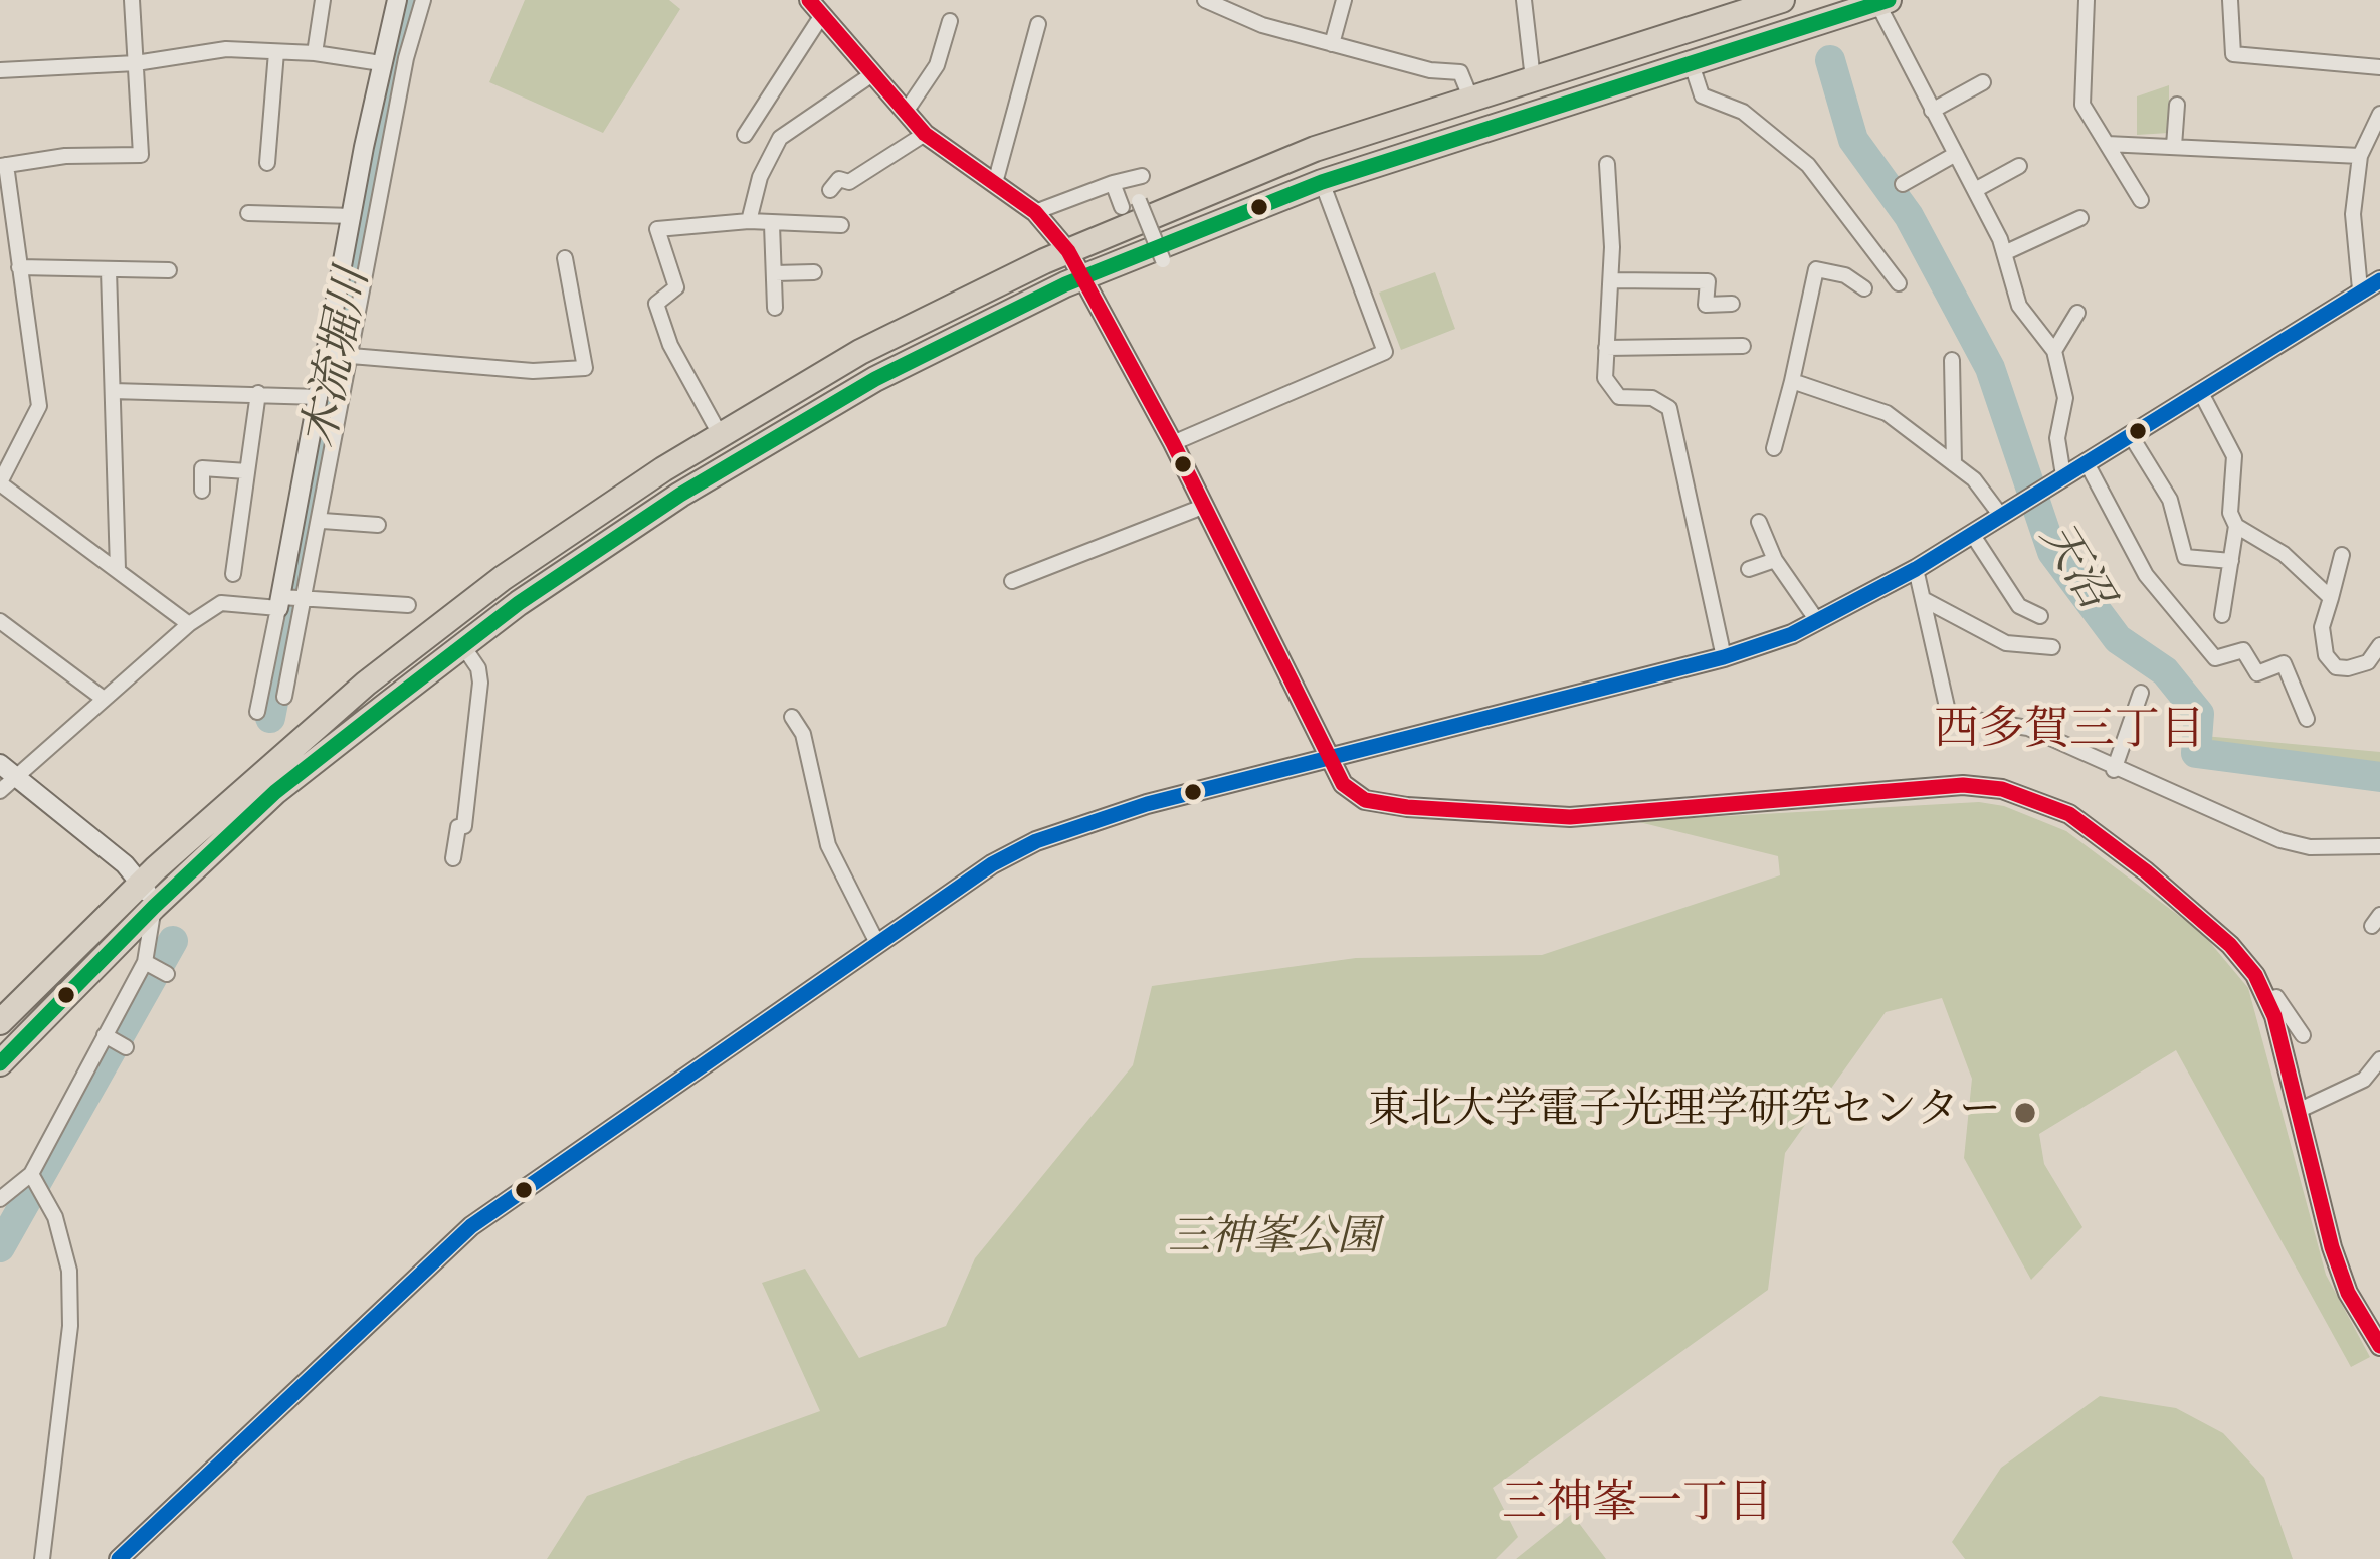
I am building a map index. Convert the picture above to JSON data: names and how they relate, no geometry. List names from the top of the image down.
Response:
{
  "districts": ["西多賀三丁目", "三神峯一丁目"],
  "water": ["木流堀川", "天沼"],
  "parks": ["三神峯公園"],
  "places": ["東北大学電子光理学研究センター"]
}
